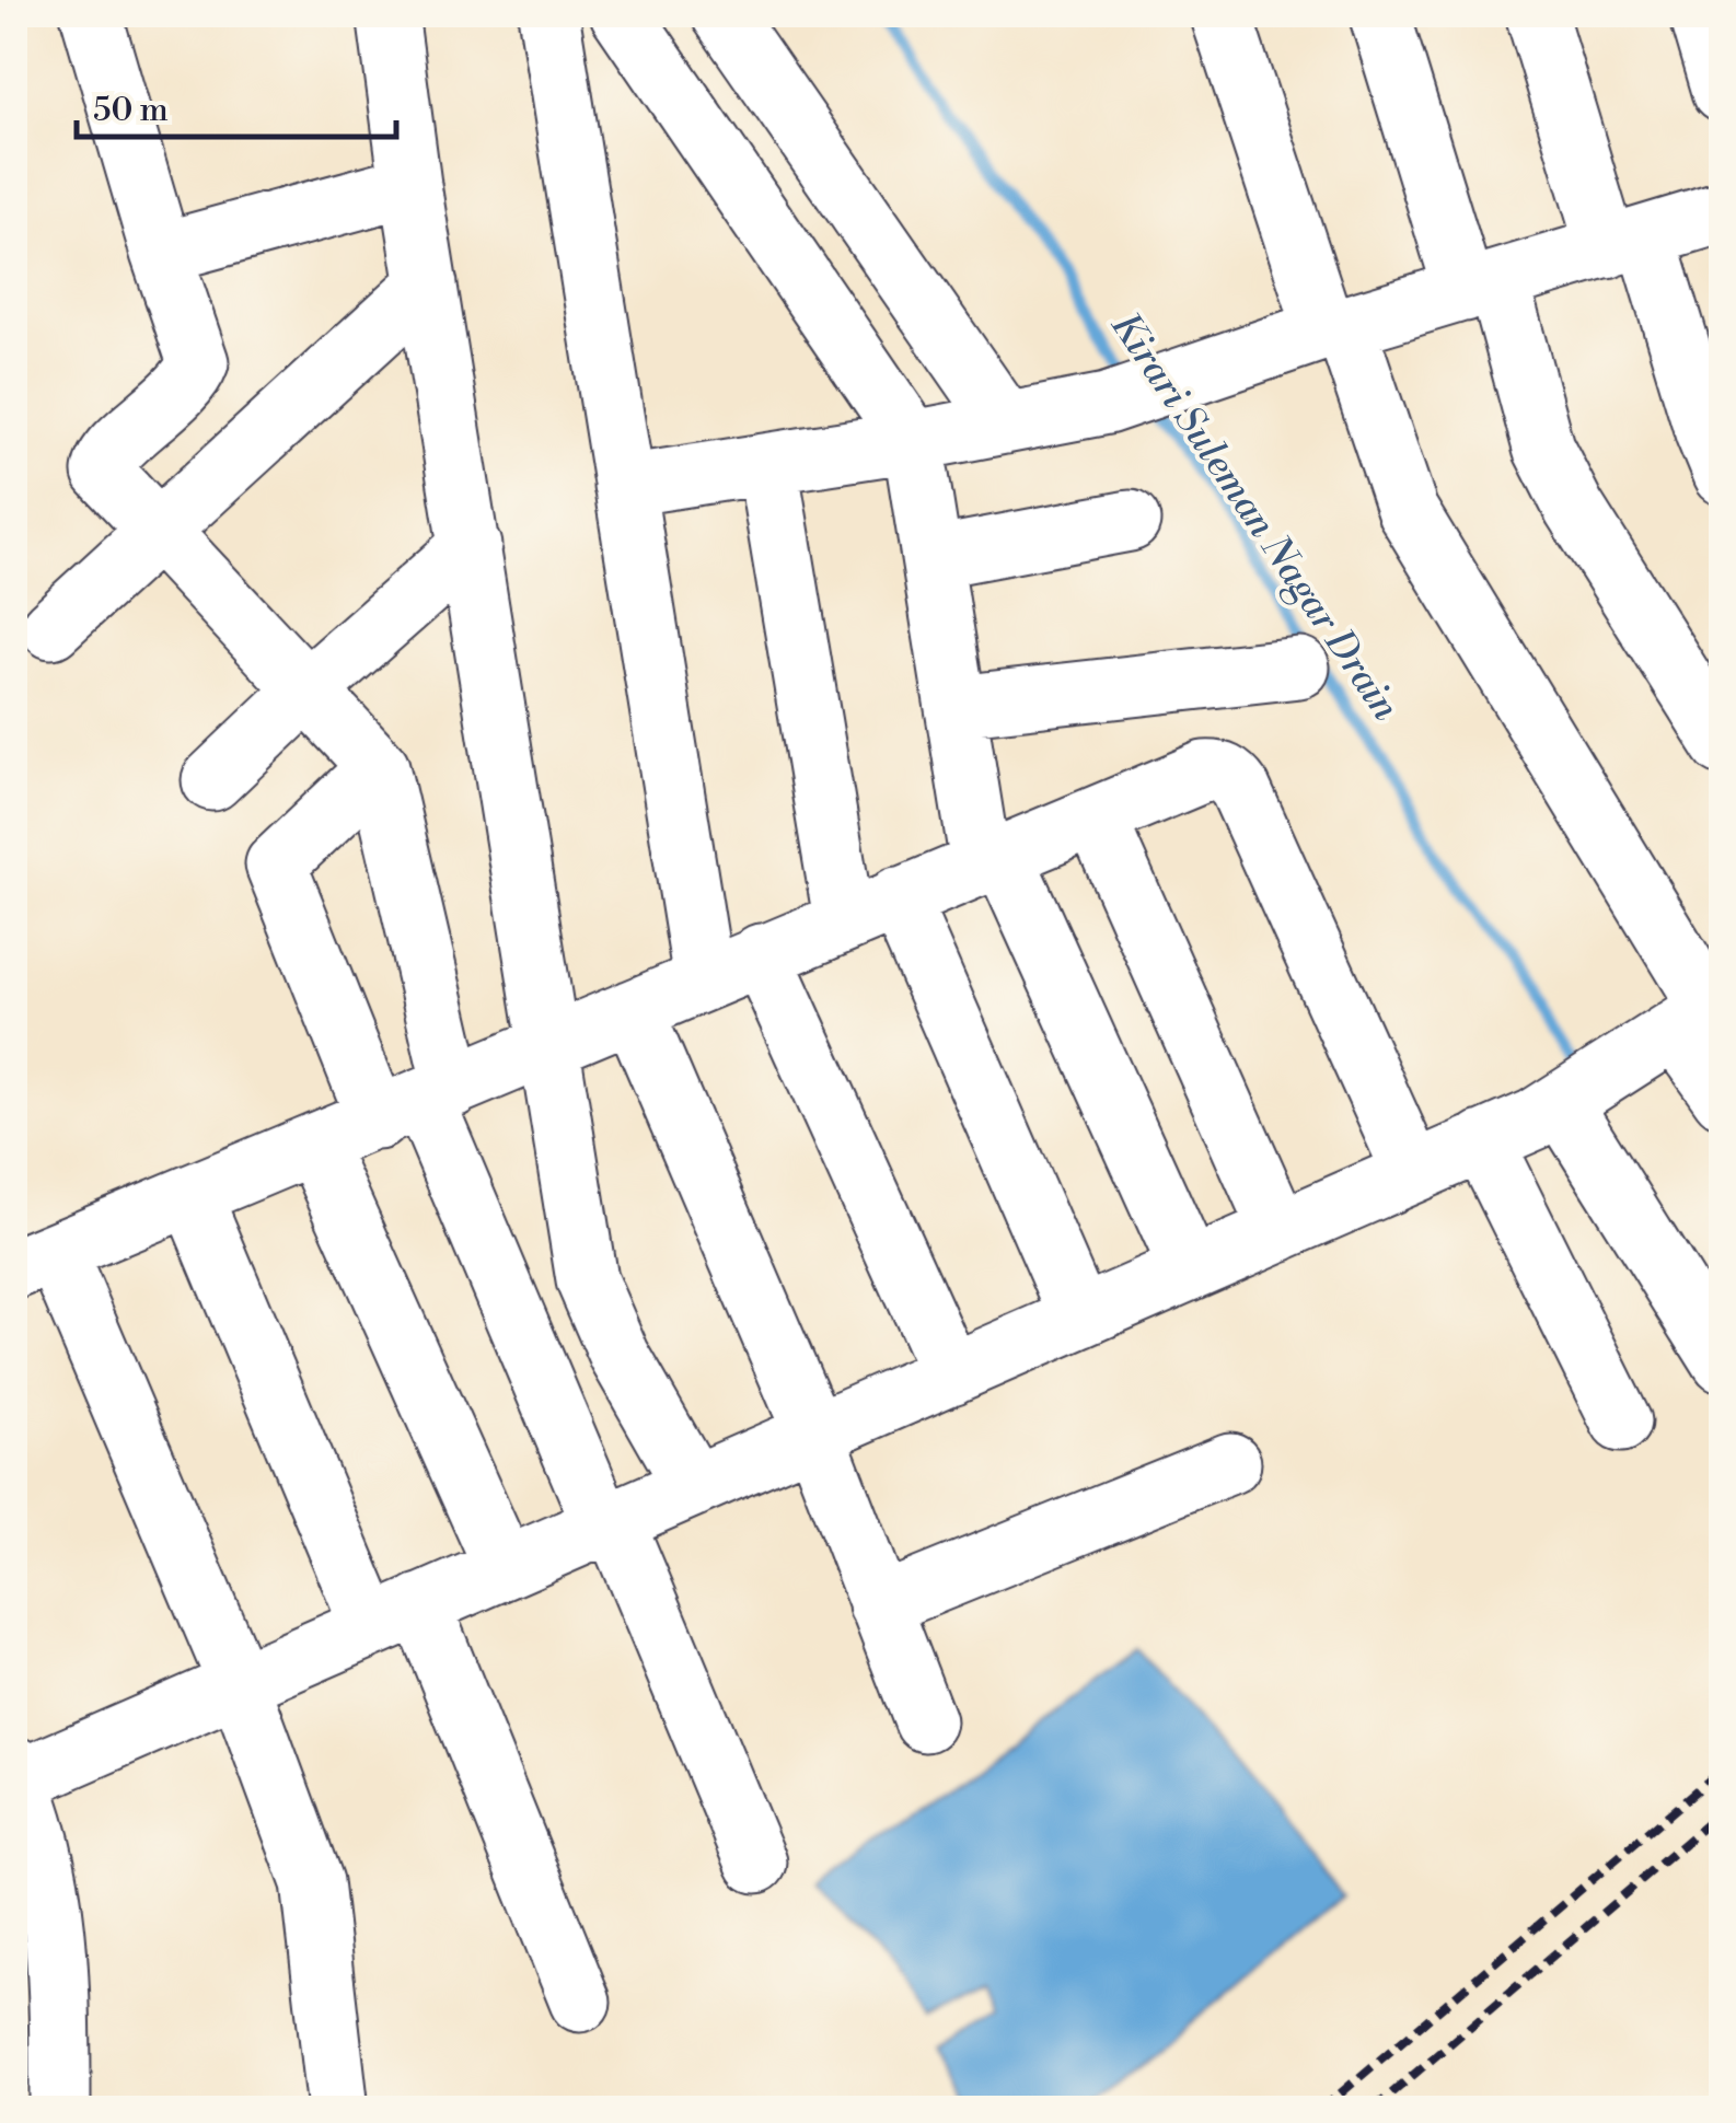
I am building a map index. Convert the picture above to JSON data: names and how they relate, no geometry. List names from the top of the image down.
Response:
{
  "water": ["Kirari Suleman Nagar Drain"],
  "scale_bar": "50 m"
}
